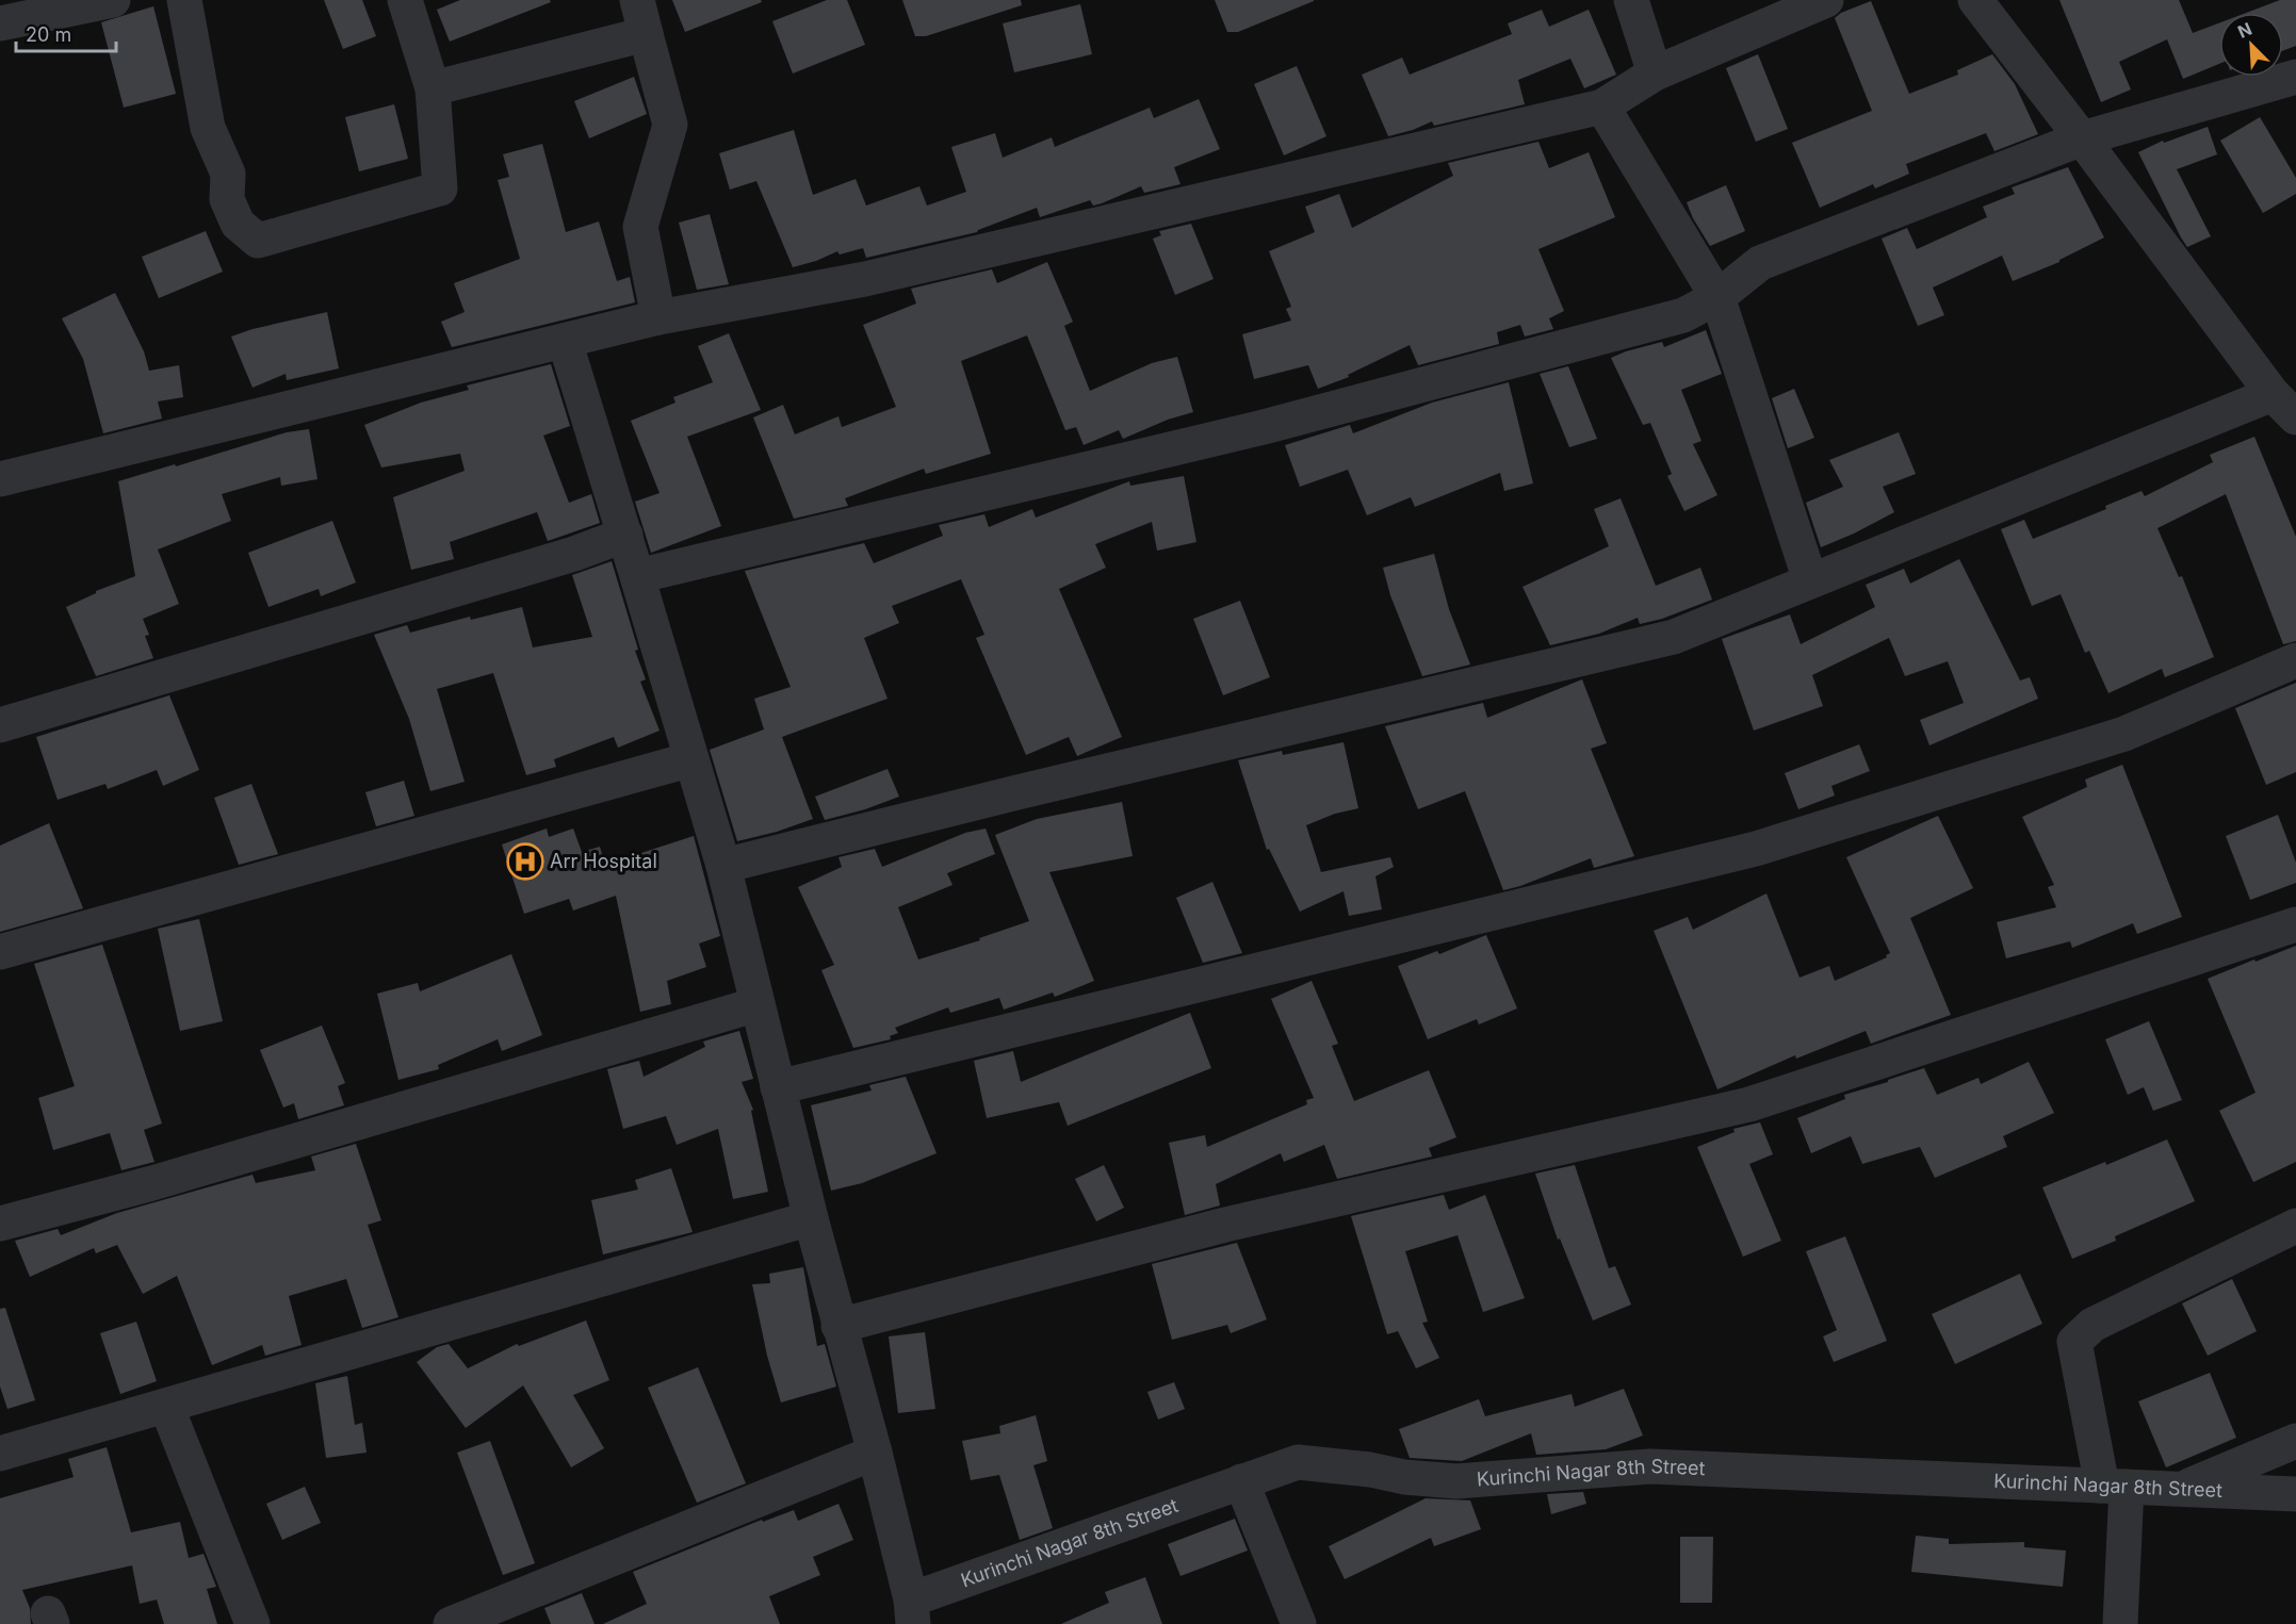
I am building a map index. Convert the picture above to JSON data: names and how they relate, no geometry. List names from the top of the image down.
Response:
{
  "streets": {
    "street": ["Kurinchi Nagar 8th Street"]
  },
  "places": {
    "hospital": ["Arr Hospital"]
  },
  "scale_bar": "20 m",
  "north": "top left"
}
